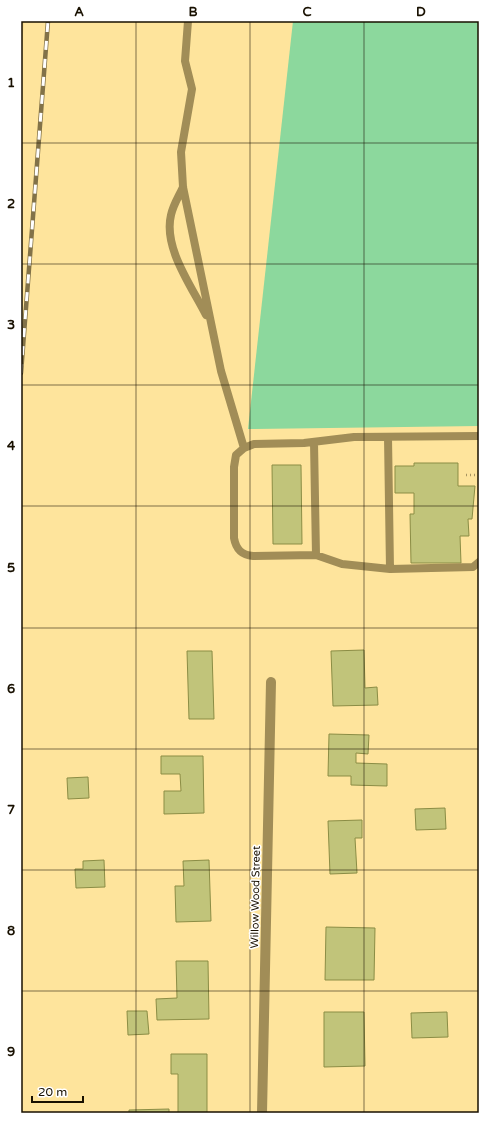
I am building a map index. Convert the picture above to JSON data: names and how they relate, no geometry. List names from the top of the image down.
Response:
{
  "streets": {
    "street": ["Willow Wood Street"]
  },
  "scale_bar": "20 m",
  "grid": {
    "columns": [
      "A",
      "B",
      "C",
      "D"
    ],
    "rows": [
      "1",
      "2",
      "3",
      "4",
      "5",
      "6",
      "7",
      "8",
      "9"
    ]
  }
}
